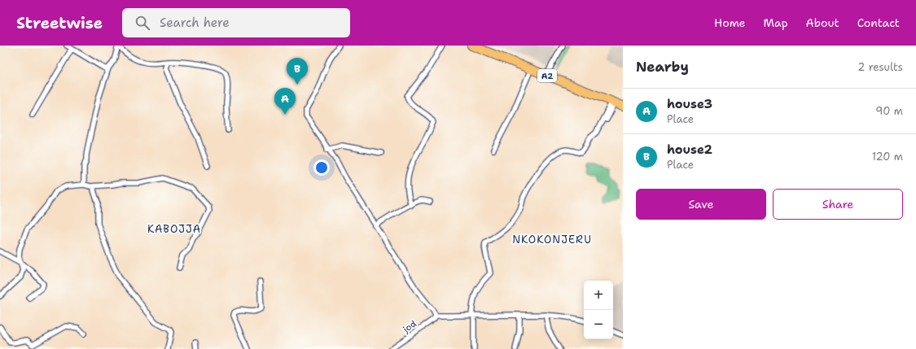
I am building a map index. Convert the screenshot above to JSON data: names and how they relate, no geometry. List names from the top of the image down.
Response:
{
  "streets": {
    "highway": ["A2"],
    "street": ["jod"]
  },
  "districts": ["KABOJJA", "NKOKONJERU"],
  "page": {
    "header": "Streetwise",
    "search": "Search here",
    "nav": [
      "Home",
      "Map",
      "About",
      "Contact"
    ],
    "heading": ["Nearby", "2 results"],
    "pins": ["B", "A"],
    "list": [
      {
        "mark": "A",
        "name": "house3",
        "note": "Place",
        "value": "90 m"
      },
      {
        "mark": "B",
        "name": "house2",
        "note": "Place",
        "value": "120 m"
      }
    ],
    "buttons": ["Save", "Share"],
    "map_buttons": ["+", "−"]
  }
}
